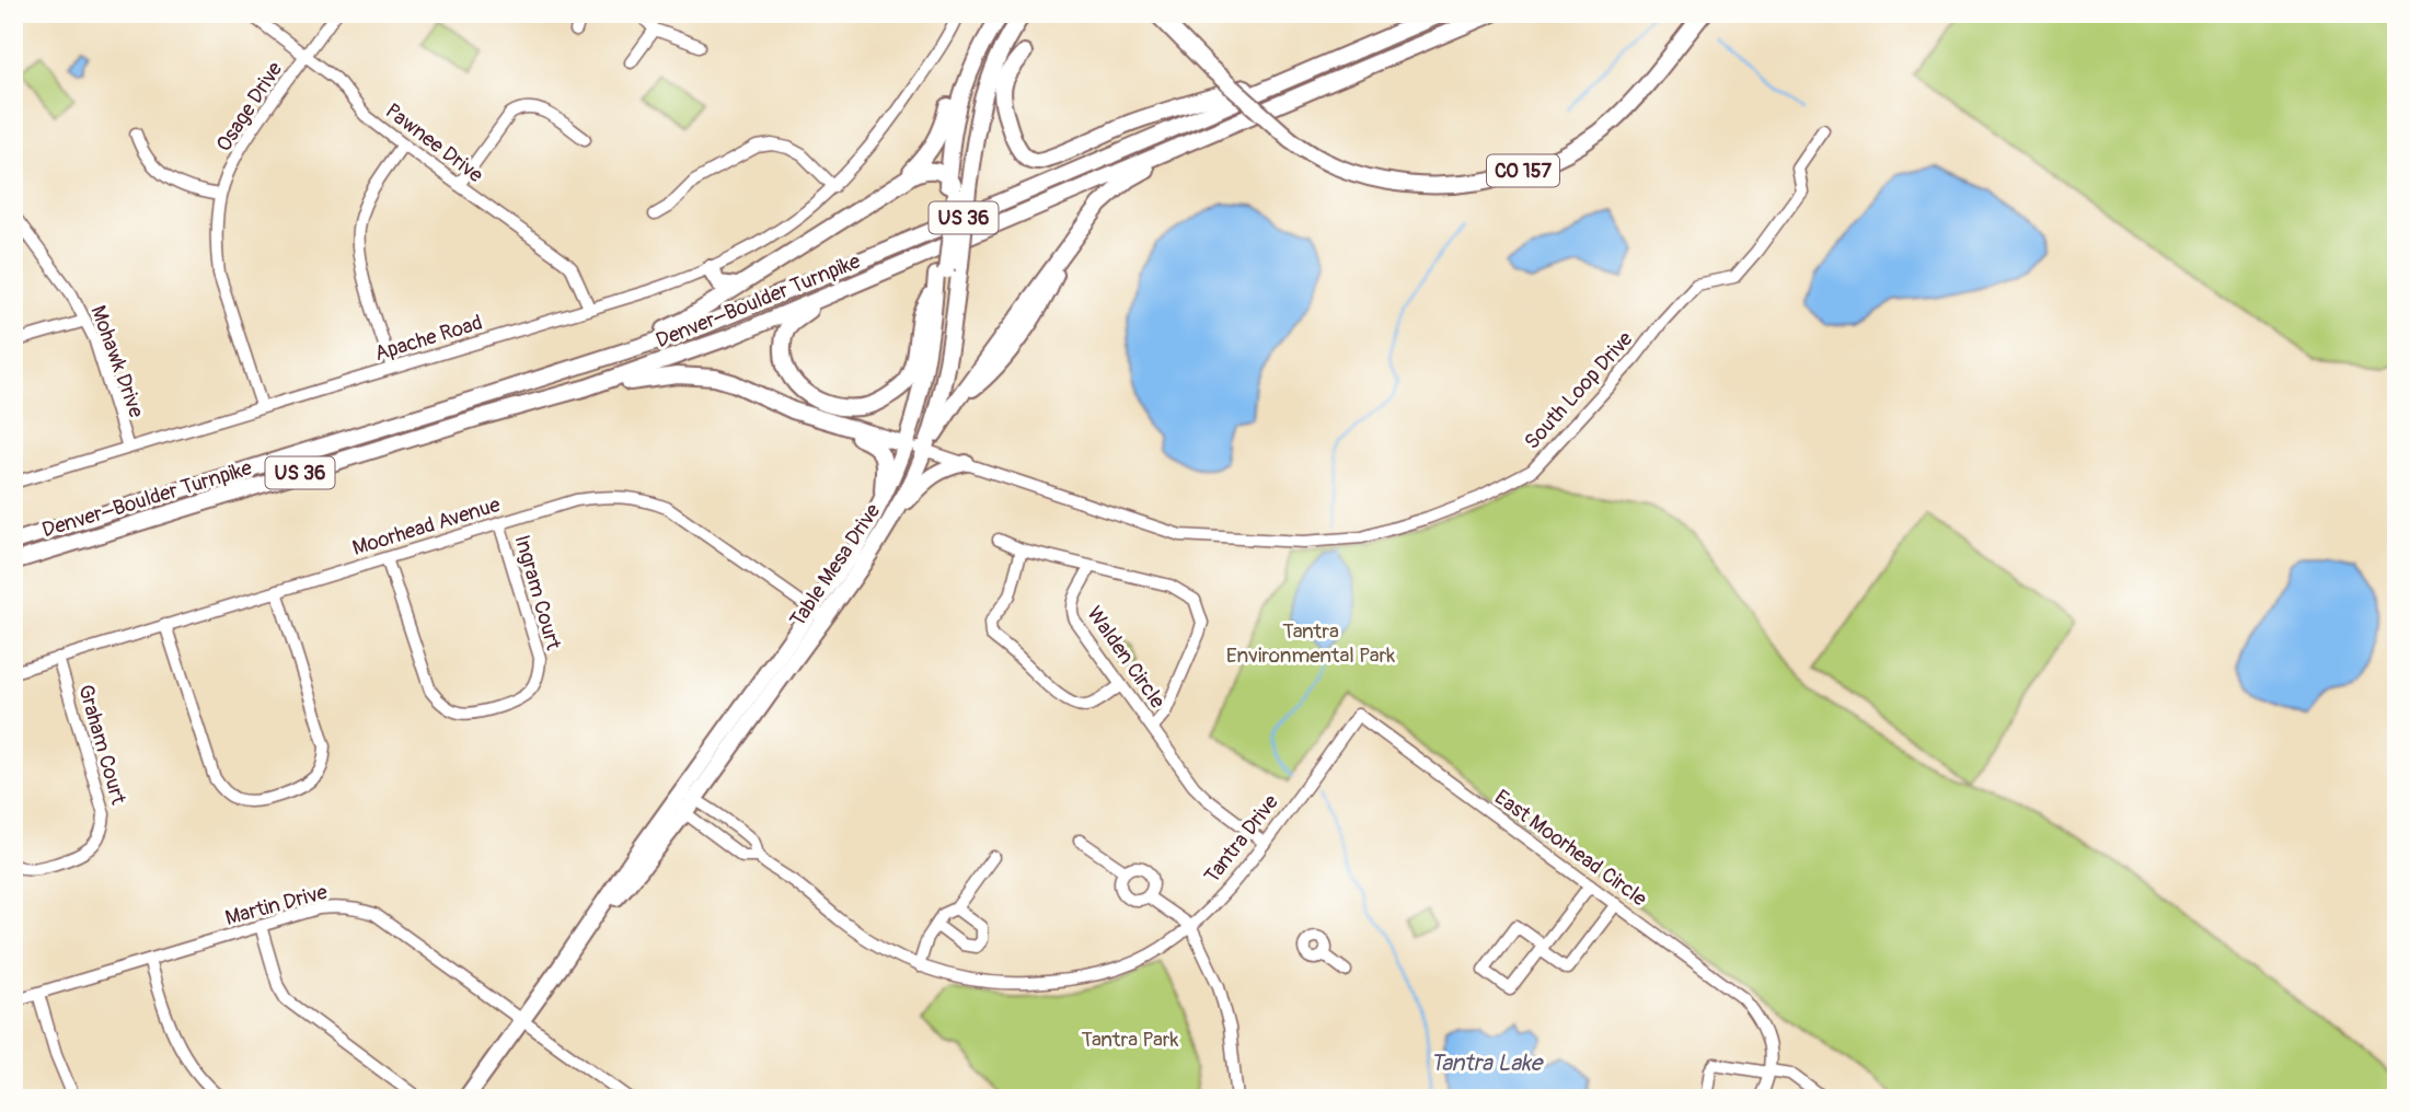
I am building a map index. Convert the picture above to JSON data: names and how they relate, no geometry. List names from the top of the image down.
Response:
{
  "streets": {
    "highway": [
      "CO 157",
      "US 36",
      "Denver–Boulder Turnpike",
      "Table Mesa Drive"
    ],
    "street": [
      "Osage Drive",
      "Pawnee Drive",
      "Apache Road",
      "Mohawk Drive",
      "South Loop Drive",
      "Moorhead Avenue",
      "Ingram Court",
      "Walden Circle",
      "Graham Court",
      "Tantra Drive",
      "East Moorhead Circle",
      "Martin Drive"
    ]
  },
  "crossings": [
    ["Osage Drive", "Pawnee Drive"],
    ["Osage Drive", "Apache Road"],
    ["Pawnee Drive", "Apache Road"],
    ["Apache Road", "Mohawk Drive"],
    ["South Loop Drive", "Table Mesa Drive"],
    ["Moorhead Avenue", "Table Mesa Drive"],
    ["Moorhead Avenue", "Ingram Court"],
    ["Moorhead Avenue", "Graham Court"],
    ["Table Mesa Drive", "Tantra Drive"],
    ["Table Mesa Drive", "Martin Drive"],
    ["Walden Circle", "Tantra Drive"],
    ["Tantra Drive", "East Moorhead Circle"]
  ],
  "water": ["Tantra Lake"],
  "parks": ["Tantra Environmental Park", "Tantra Park"]
}
